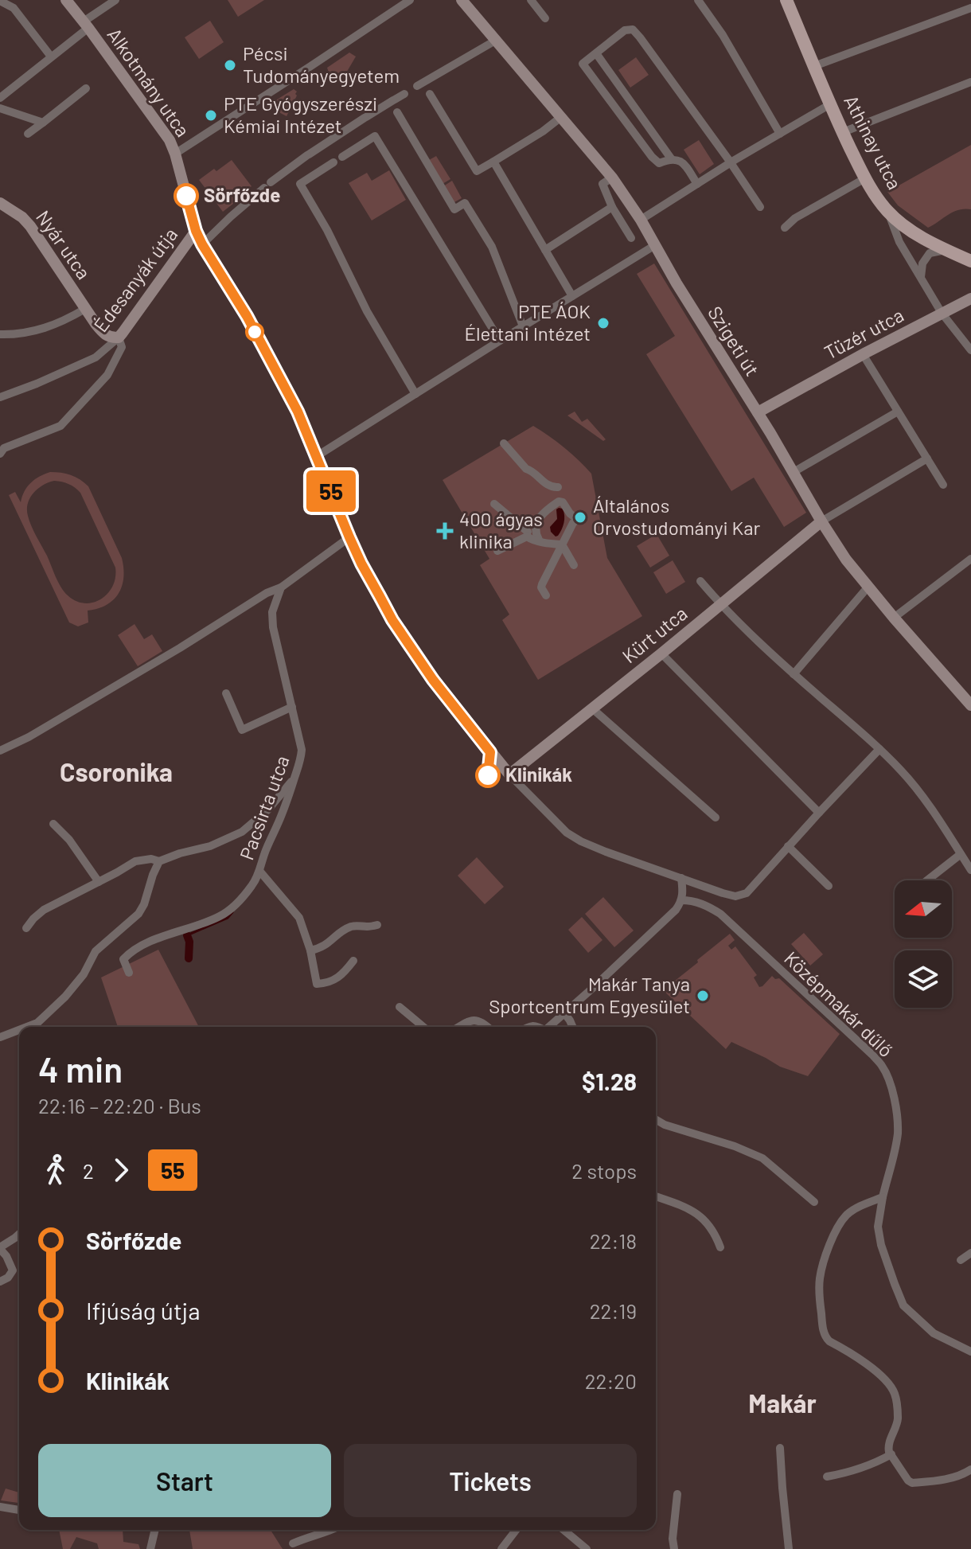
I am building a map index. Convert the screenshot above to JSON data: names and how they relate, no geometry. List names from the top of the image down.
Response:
{
  "streets": {
    "main road": ["Athinay utca"],
    "street": [
      "Alkotmány utca",
      "Nyár utca",
      "Édesanyák útja",
      "Tüzér utca",
      "Szigeti út",
      "Kürt utca",
      "Pacsirta utca",
      "Középmakár dűlő"
    ]
  },
  "crossings": [
    ["Alkotmány utca", "Édesanyák útja"],
    ["Alkotmány utca", "Kürt utca"],
    ["Nyár utca", "Édesanyák útja"],
    ["Tüzér utca", "Szigeti út"],
    ["Szigeti út", "Kürt utca"]
  ],
  "districts": ["Csoronika", "Makár"],
  "places": {
    "other": [
      "Pécsi Tudományegyetem",
      "PTE Gyógyszerészi Kémiai Intézet",
      "Sörfőzde",
      "PTE ÁOK Élettani Intézet",
      "Általános Orvostudományi Kar",
      "Klinikák",
      "Makár Tanya Sportcentrum Egyesület"
    ],
    "health": ["400 ágyas klinika"]
  },
  "lines": ["bus line 55"],
  "north": "left",
  "page": {
    "on_map": "55",
    "heading": ["4 min", "22:16 – 22:20 · Bus", "$1.28"],
    "legs": ["2", "55", "2 stops"],
    "list": [
      {
        "name": "Sörfőzde",
        "value": "22:18"
      },
      {
        "name": "Ifjúság útja",
        "value": "22:19"
      },
      {
        "name": "Klinikák",
        "value": "22:20"
      }
    ],
    "buttons": ["Start", "Tickets"]
  }
}
